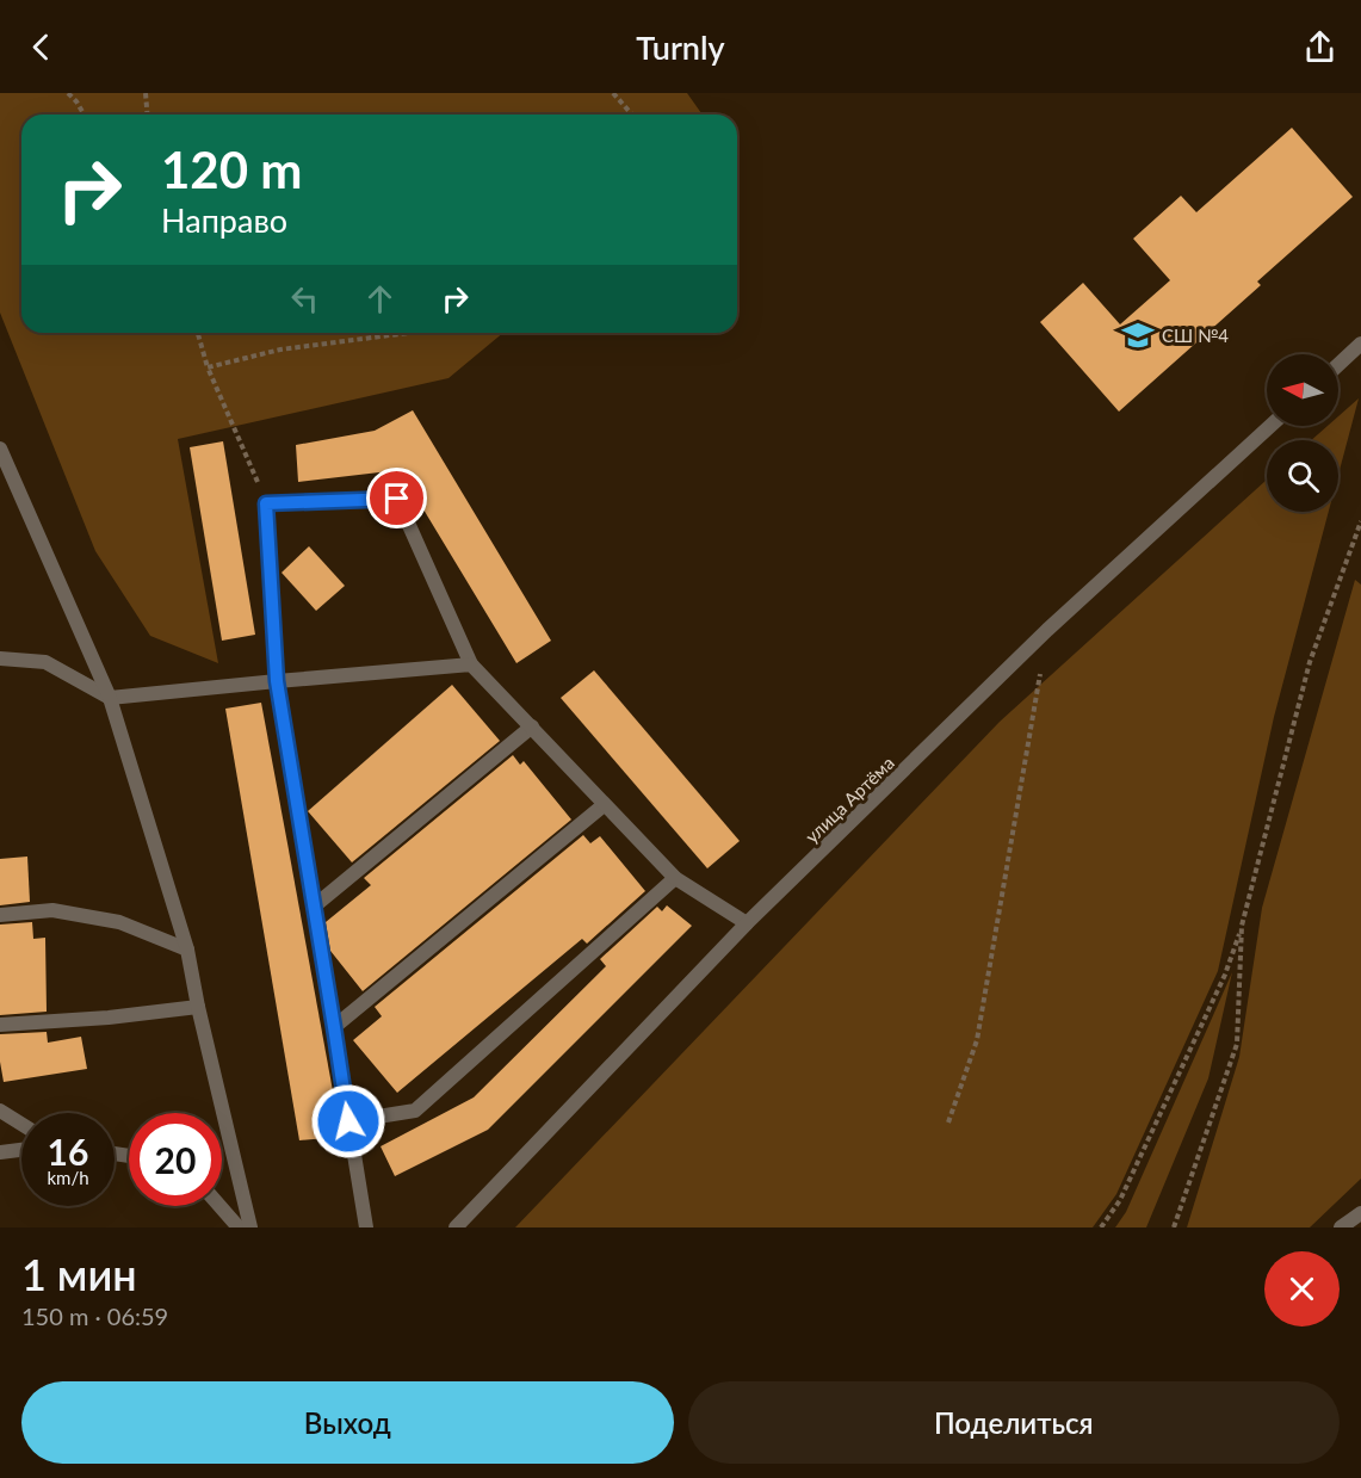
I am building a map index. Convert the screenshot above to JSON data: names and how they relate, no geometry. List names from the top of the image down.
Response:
{
  "streets": {
    "street": ["улица Артёма"]
  },
  "places": {
    "school or university": ["СШ №4"]
  },
  "north": "left",
  "page": {
    "header": "Turnly",
    "turn": ["120 m", "Направо"],
    "speed": "16 km/h",
    "limit": "20",
    "heading": ["1 мин", "150 m · 06:59"],
    "buttons": ["Выход", "Поделиться"]
  }
}
